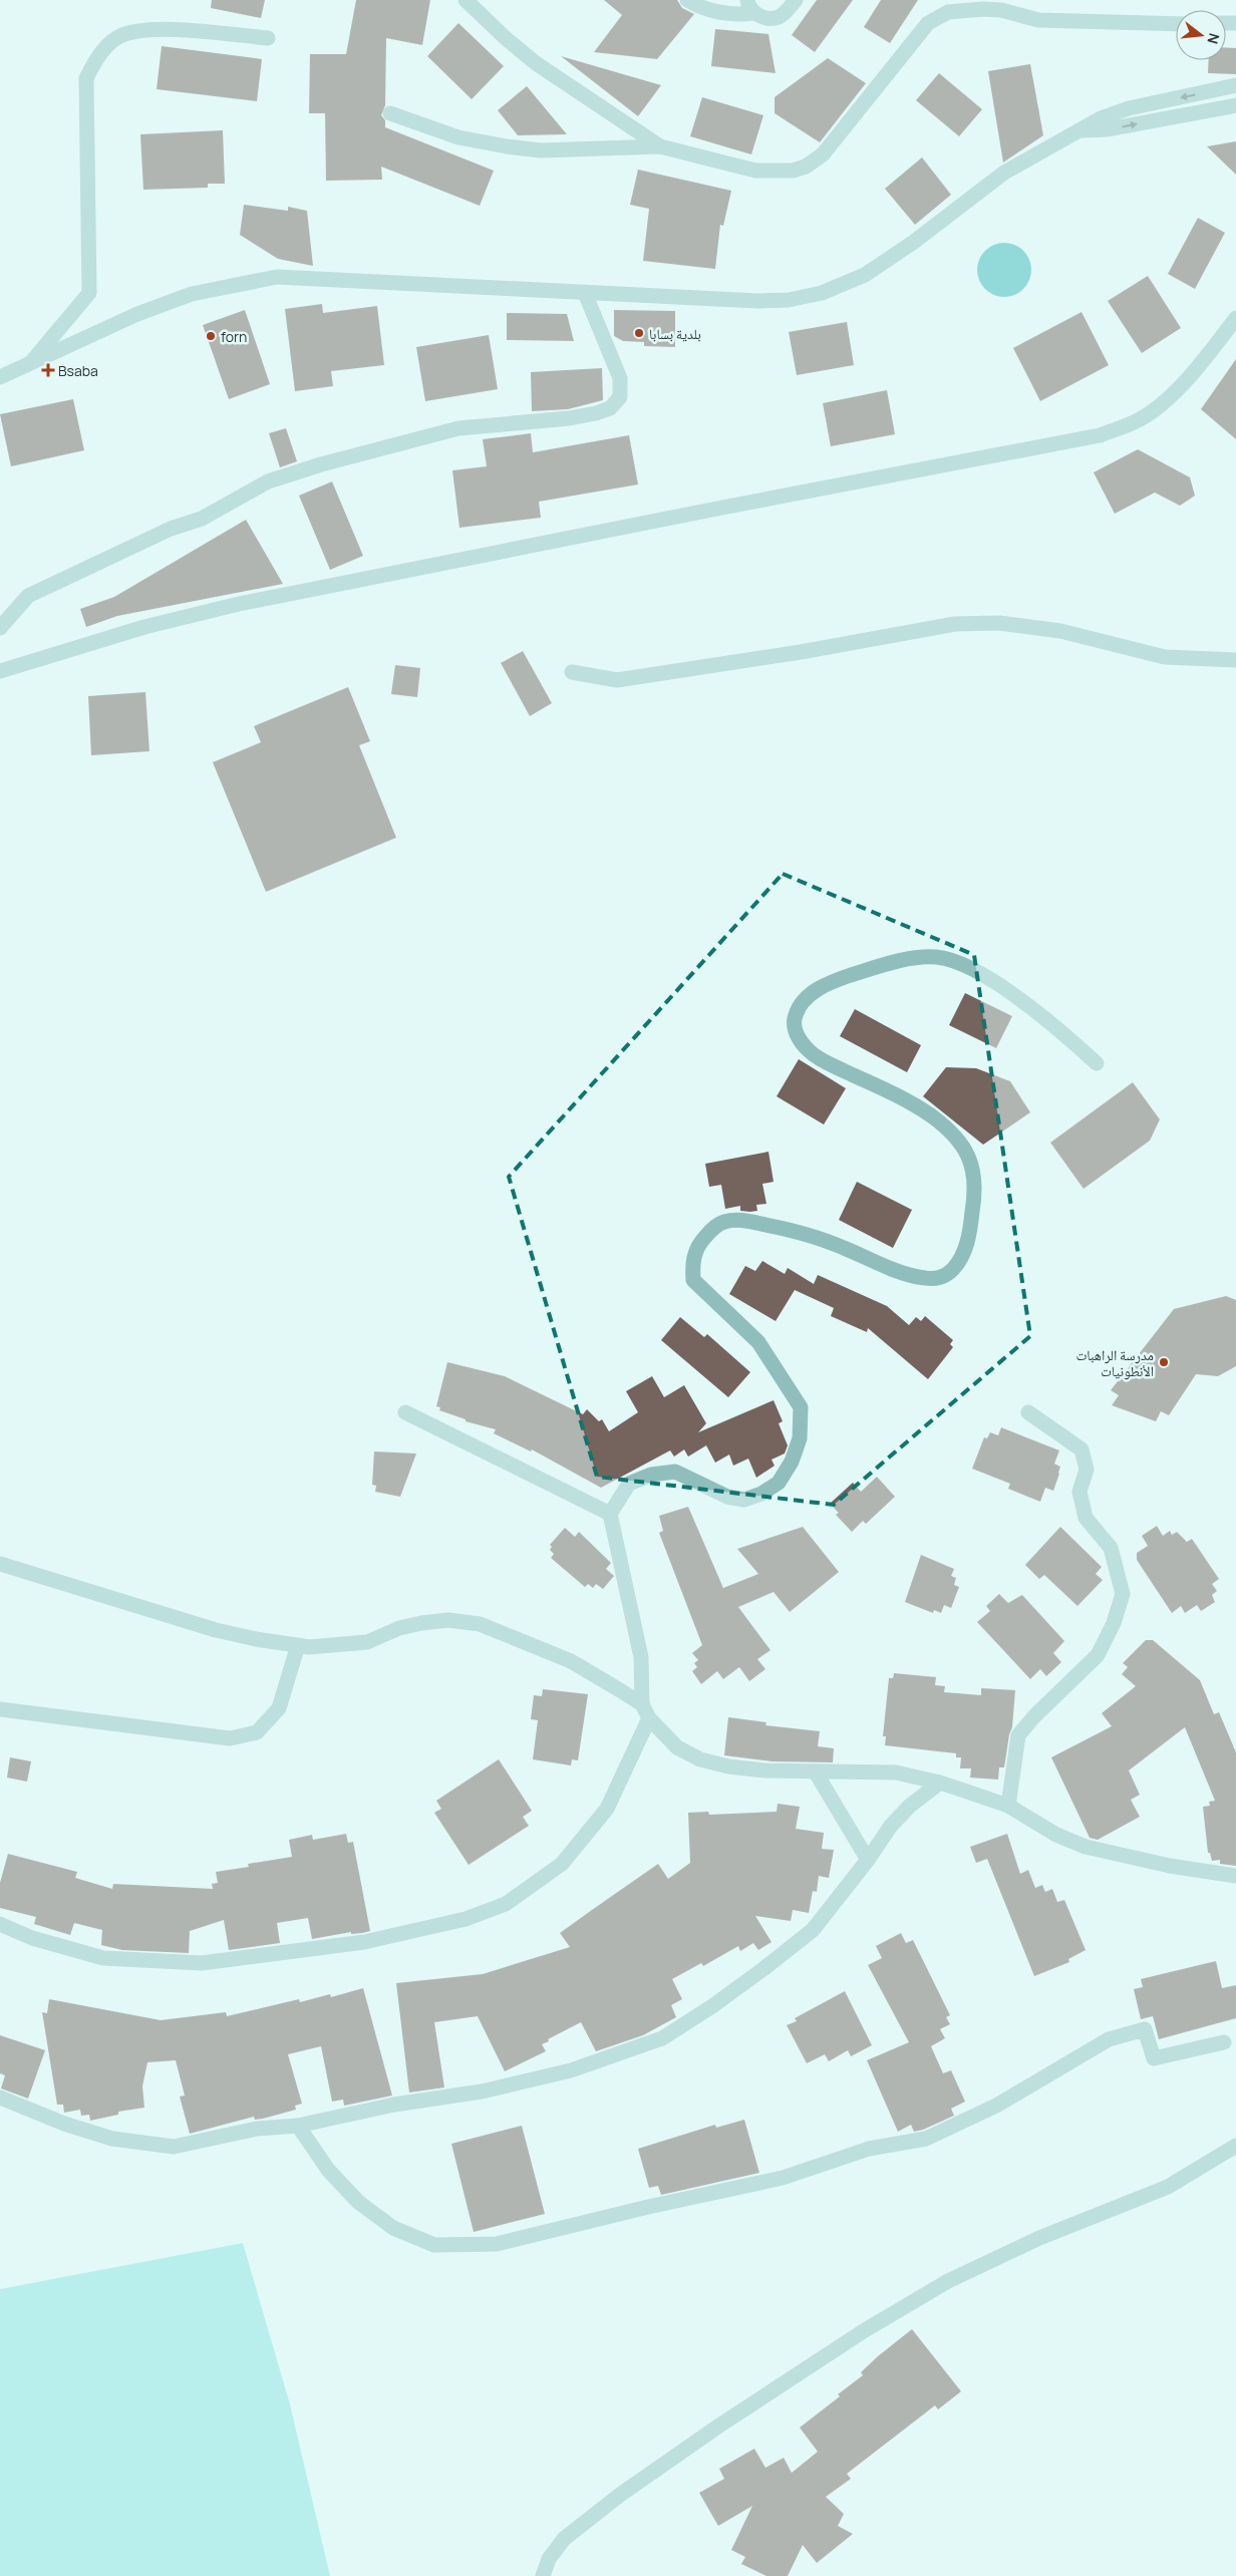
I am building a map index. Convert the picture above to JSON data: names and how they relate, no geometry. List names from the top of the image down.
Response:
{
  "places": {
    "other": ["بلدية بسابا", "forn", "مدرسة الراهبات الأنطونيات"],
    "health": ["Bsaba"]
  },
  "north": "right"
}
